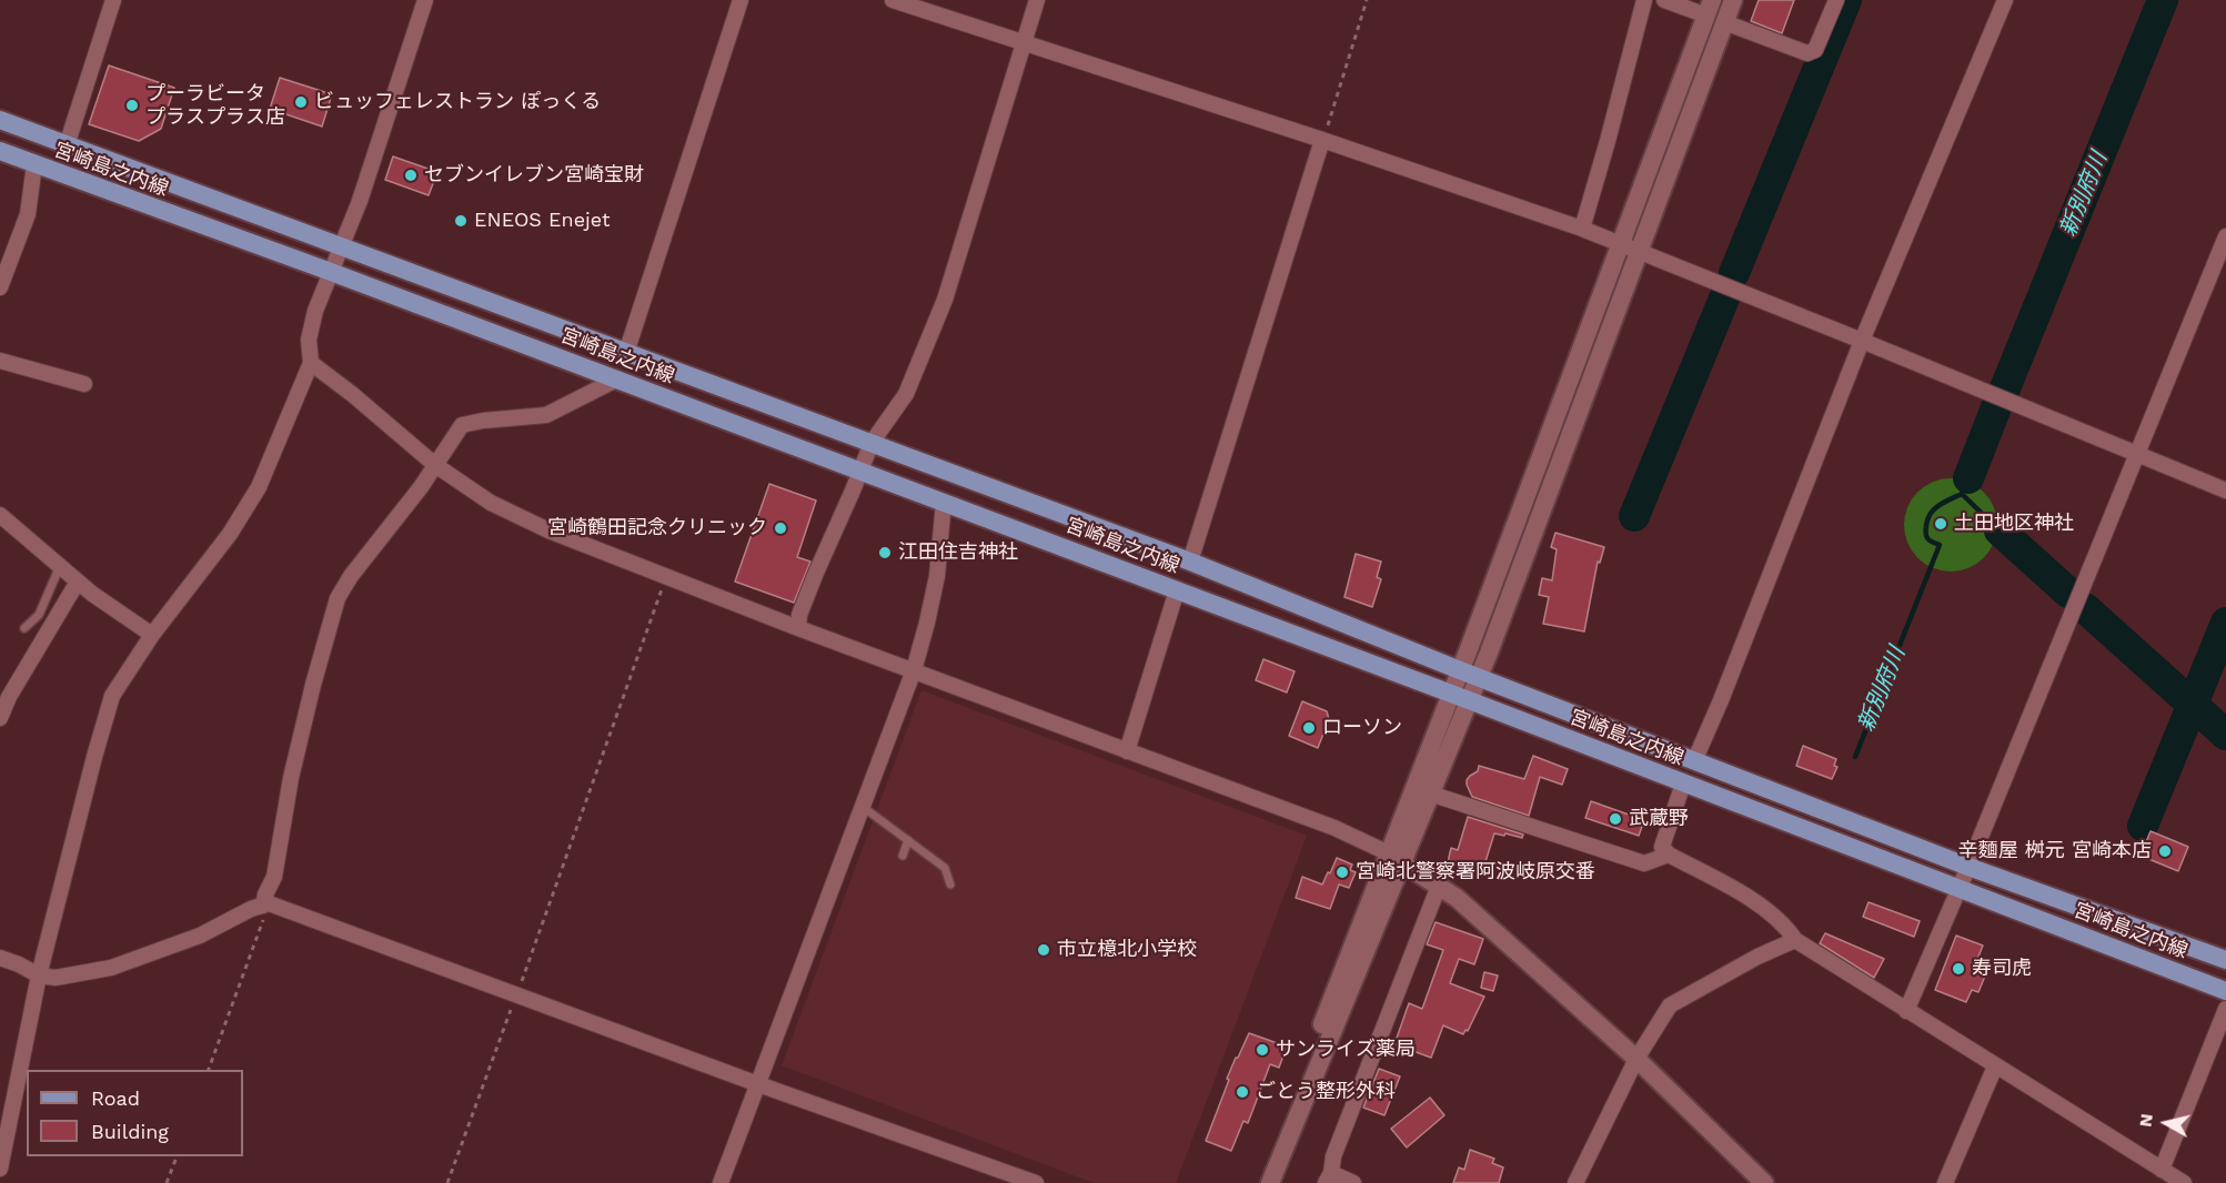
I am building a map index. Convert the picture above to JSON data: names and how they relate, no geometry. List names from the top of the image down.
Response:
{
  "streets": {
    "main road": ["宮崎島之内線"]
  },
  "water": ["新別府川"],
  "places": [
    "ビュッフェレストラン ぽっくる",
    "プーラビータ プラスプラス店",
    "セブンイレブン宮崎宝財",
    "ENEOS Enejet",
    "土田地区神社",
    "宮崎鶴田記念クリニック",
    "江田住吉神社",
    "ローソン",
    "武蔵野",
    "辛麵屋 桝元 宮崎本店",
    "宮崎北警察署阿波岐原交番",
    "市立檍北小学校",
    "寿司虎",
    "サンライズ薬局",
    "ごとう整形外科"
  ],
  "legend": ["Road", "Building"],
  "north": "left"
}
